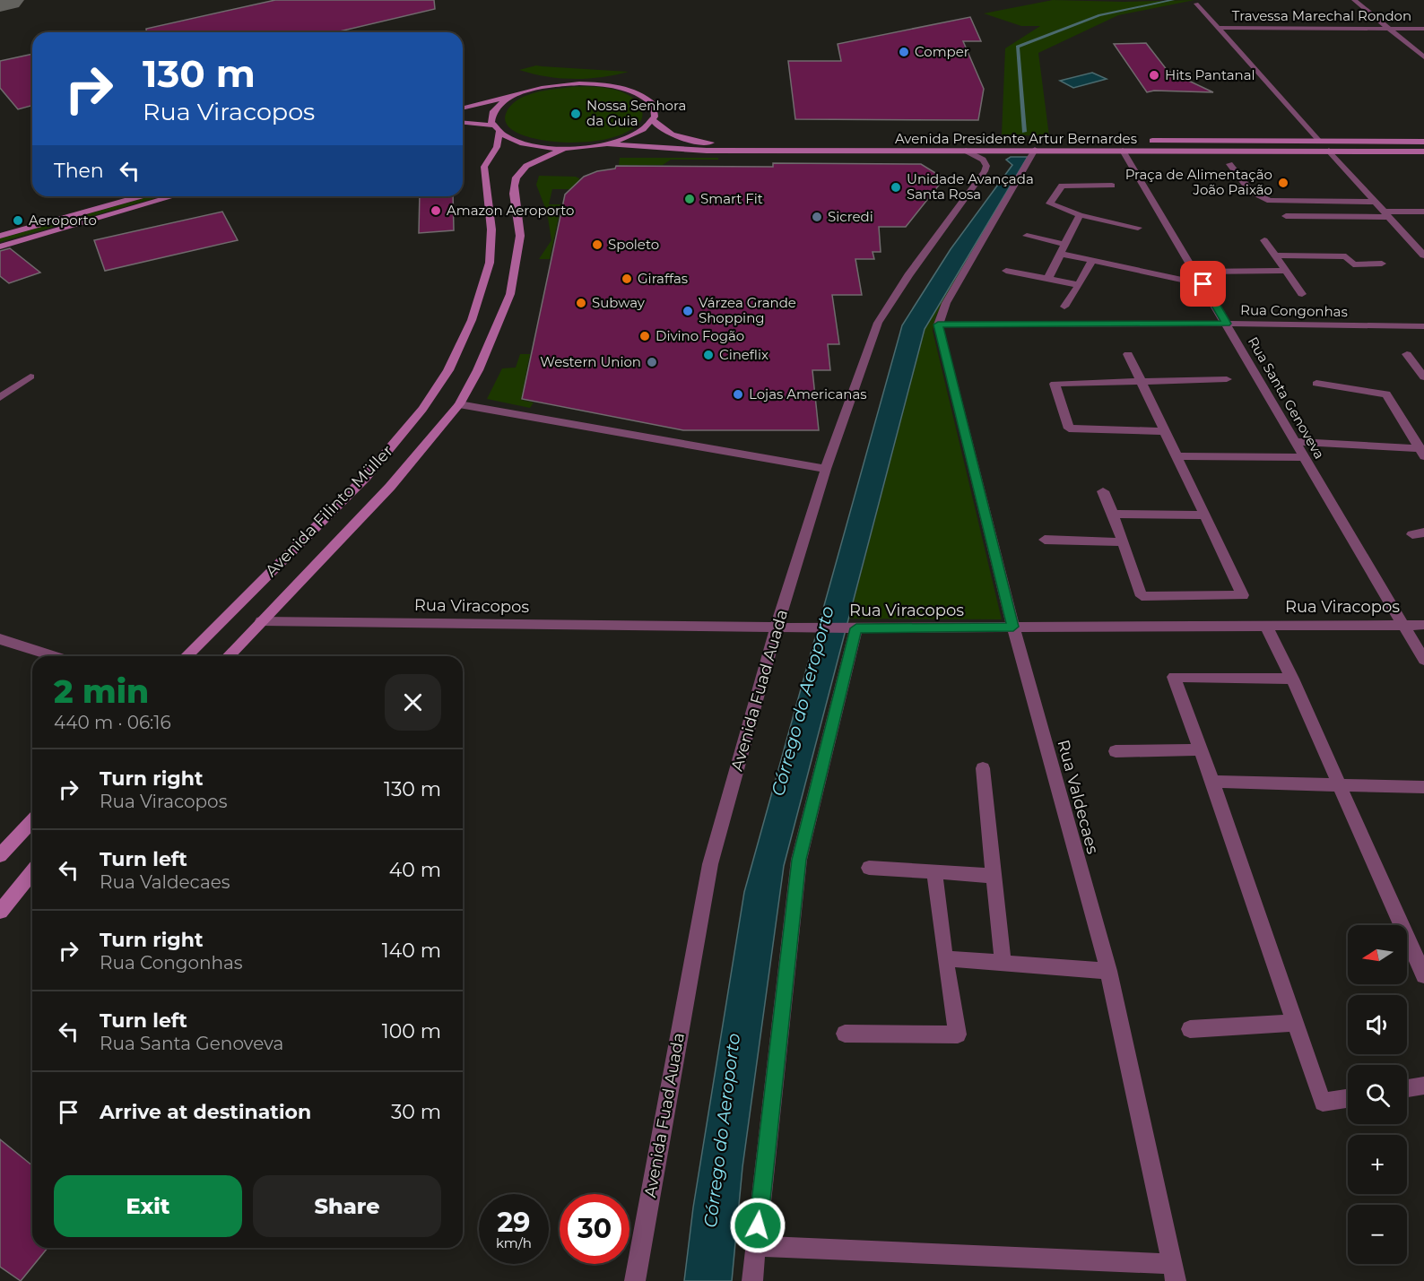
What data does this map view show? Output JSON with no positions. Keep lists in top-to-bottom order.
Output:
{
  "streets": {
    "main road": ["Avenida Presidente Artur Bernardes", "Avenida Filinto Müller"],
    "street": [
      "Travessa Marechal Rondon",
      "Rua Congonhas",
      "Rua Santa Genoveva",
      "Rua Viracopos",
      "Avenida Fuad Auada",
      "Rua Valdecaes"
    ]
  },
  "crossings": [
    ["Avenida Presidente Artur Bernardes", "Rua Santa Genoveva"],
    ["Avenida Presidente Artur Bernardes", "Avenida Fuad Auada"],
    ["Rua Congonhas", "Rua Santa Genoveva"],
    ["Rua Congonhas", "Rua Valdecaes"],
    ["Rua Santa Genoveva", "Rua Viracopos"],
    ["Avenida Filinto Müller", "Rua Viracopos"],
    ["Rua Viracopos", "Avenida Fuad Auada"],
    ["Rua Viracopos", "Rua Valdecaes"]
  ],
  "water": ["Córrego do Aeroporto"],
  "places": [
    "Comper",
    "Hits Pantanal",
    "Nossa Senhora da Guia",
    "Praça de Alimentação João Paixão",
    "Unidade Avançada Santa Rosa",
    "Smart Fit",
    "Amazon Aeroporto",
    "Sicredi",
    "Aeroporto",
    "Spoleto",
    "Giraffas",
    "Subway",
    "Várzea Grande Shopping",
    "Divino Fogão",
    "Cineflix",
    "Western Union",
    "Lojas Americanas"
  ],
  "north": "left",
  "page": {
    "turn": ["130 m", "Rua Viracopos"],
    "then": "Then",
    "heading": ["2 min", "440 m · 06:16"],
    "list": [
      {
        "name": "Turn right",
        "note": "Rua Viracopos",
        "value": "130 m"
      },
      {
        "name": "Turn left",
        "note": "Rua Valdecaes",
        "value": "40 m"
      },
      {
        "name": "Turn right",
        "note": "Rua Congonhas",
        "value": "140 m"
      },
      {
        "name": "Turn left",
        "note": "Rua Santa Genoveva",
        "value": "100 m"
      },
      {
        "name": "Arrive at destination",
        "value": "30 m"
      }
    ],
    "map_buttons": ["+", "−"],
    "buttons": ["Exit", "Share"],
    "speed": "29 km/h",
    "limit": "30"
  }
}
